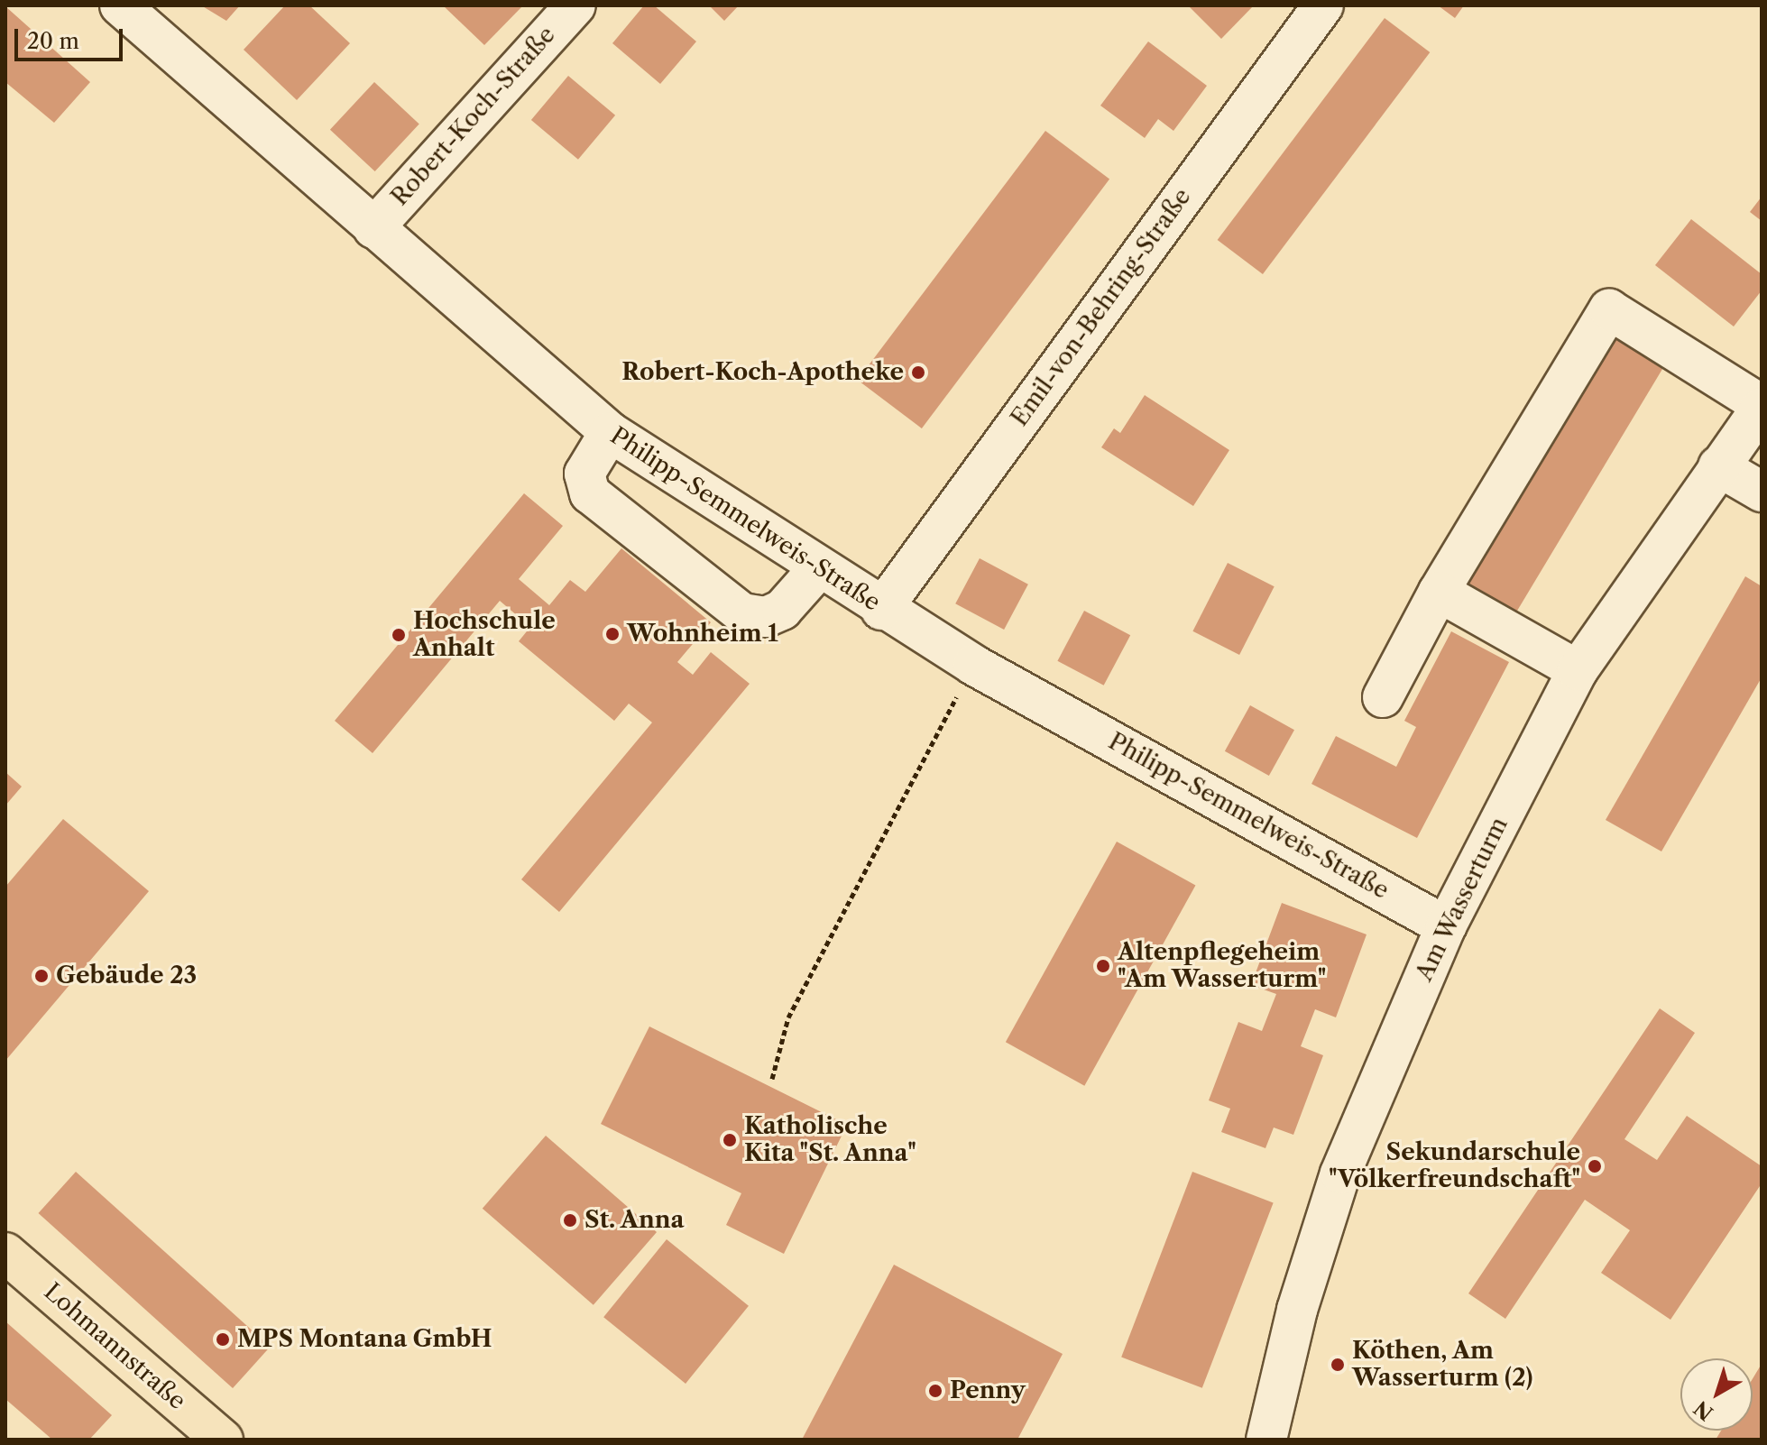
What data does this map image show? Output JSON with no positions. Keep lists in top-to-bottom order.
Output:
{
  "streets": {
    "main road": ["Lohmannstraße"],
    "street": [
      "Robert-Koch-Straße",
      "Emil-von-Behring-Straße",
      "Philipp-Semmelweis-Straße",
      "Am Wasserturm"
    ]
  },
  "crossings": [
    ["Robert-Koch-Straße", "Philipp-Semmelweis-Straße"],
    ["Emil-von-Behring-Straße", "Philipp-Semmelweis-Straße"],
    ["Philipp-Semmelweis-Straße", "Am Wasserturm"]
  ],
  "places": [
    "Robert-Koch-Apotheke",
    "Wohnheim 1",
    "Hochschule Anhalt",
    "Altenpflegeheim \"Am Wasserturm\"",
    "Gebäude 23",
    "Katholische Kita \"St. Anna\"",
    "Sekundarschule \"Völkerfreundschaft\"",
    "St. Anna",
    "MPS Montana GmbH",
    "Köthen, Am Wasserturm (2)",
    "Penny"
  ],
  "scale_bar": "20 m",
  "north": "bottom left"
}
